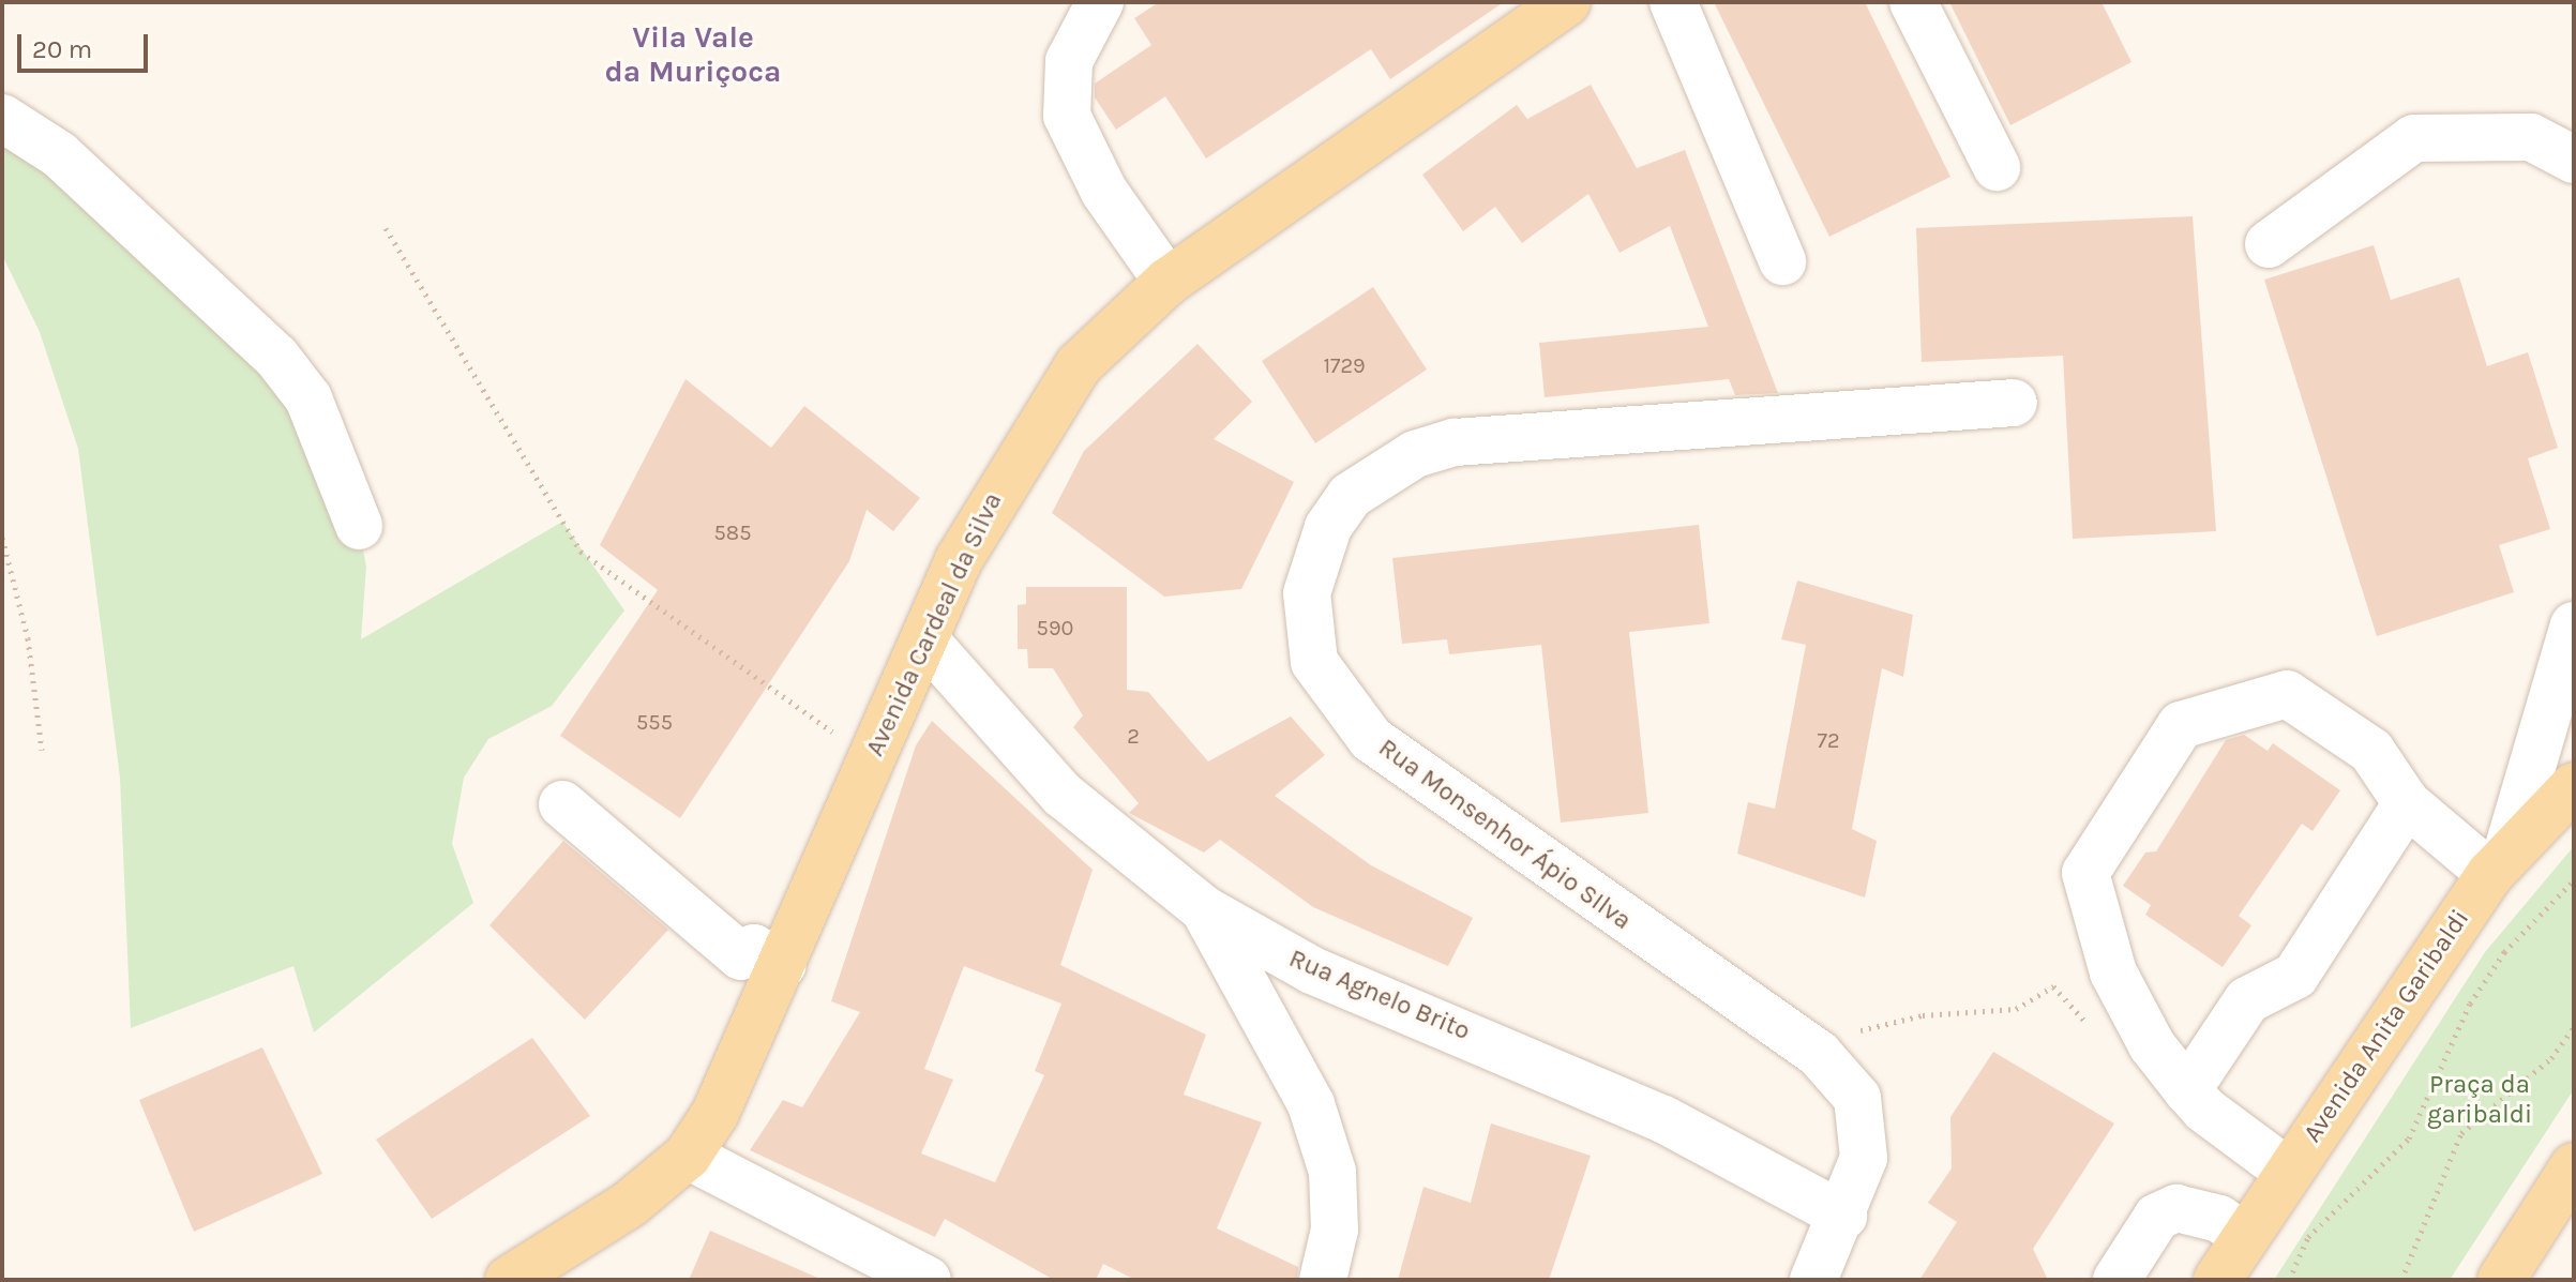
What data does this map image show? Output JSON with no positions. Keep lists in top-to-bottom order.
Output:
{
  "streets": {
    "main road": ["Avenida Cardeal da Silva", "Avenida Anita Garibaldi"],
    "street": ["Rua Monsenhor Ápio SIlva", "Rua Agnelo Brito"]
  },
  "crossings": [
    ["Avenida Cardeal da Silva", "Rua Agnelo Brito"],
    ["Rua Monsenhor Ápio SIlva", "Rua Agnelo Brito"]
  ],
  "districts": ["Vila Vale da Muriçoca"],
  "parks": ["Praça da garibaldi"],
  "house_numbers": [
    "1729",
    "585",
    "590",
    "555",
    "2",
    "72"
  ],
  "scale_bar": "20 m"
}
